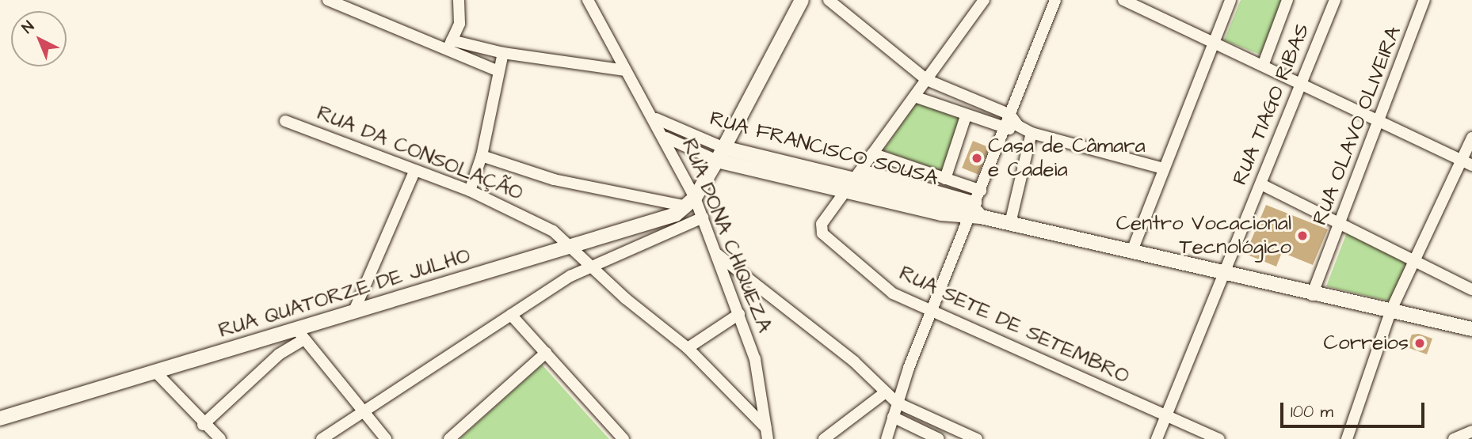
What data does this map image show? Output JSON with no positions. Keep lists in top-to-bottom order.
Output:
{
  "streets": {
    "street": [
      "RUA TIAGO RIBAS",
      "RUA OLAVO OLIVEIRA",
      "RUA FRANCISCO SOUSA",
      "RUA DA CONSOLAÇÃO",
      "RUA DONA CHIQUEZA",
      "RUA QUATORZE DE JULHO",
      "RUA SETE DE SETEMBRO"
    ]
  },
  "crossings": [
    ["RUA TIAGO RIBAS", "RUA FRANCISCO SOUSA"],
    ["RUA TIAGO RIBAS", "RUA SETE DE SETEMBRO"],
    ["RUA OLAVO OLIVEIRA", "RUA FRANCISCO SOUSA"],
    ["RUA FRANCISCO SOUSA", "RUA DONA CHIQUEZA"],
    ["RUA FRANCISCO SOUSA", "RUA SETE DE SETEMBRO"],
    ["RUA DA CONSOLAÇÃO", "RUA DONA CHIQUEZA"],
    ["RUA DA CONSOLAÇÃO", "RUA QUATORZE DE JULHO"],
    ["RUA DONA CHIQUEZA", "RUA QUATORZE DE JULHO"]
  ],
  "places": ["Casa de Câmara e Cadeia", "Centro Vocacional Tecnológico", "Correios"],
  "scale_bar": "100 m",
  "north": "top left"
}
